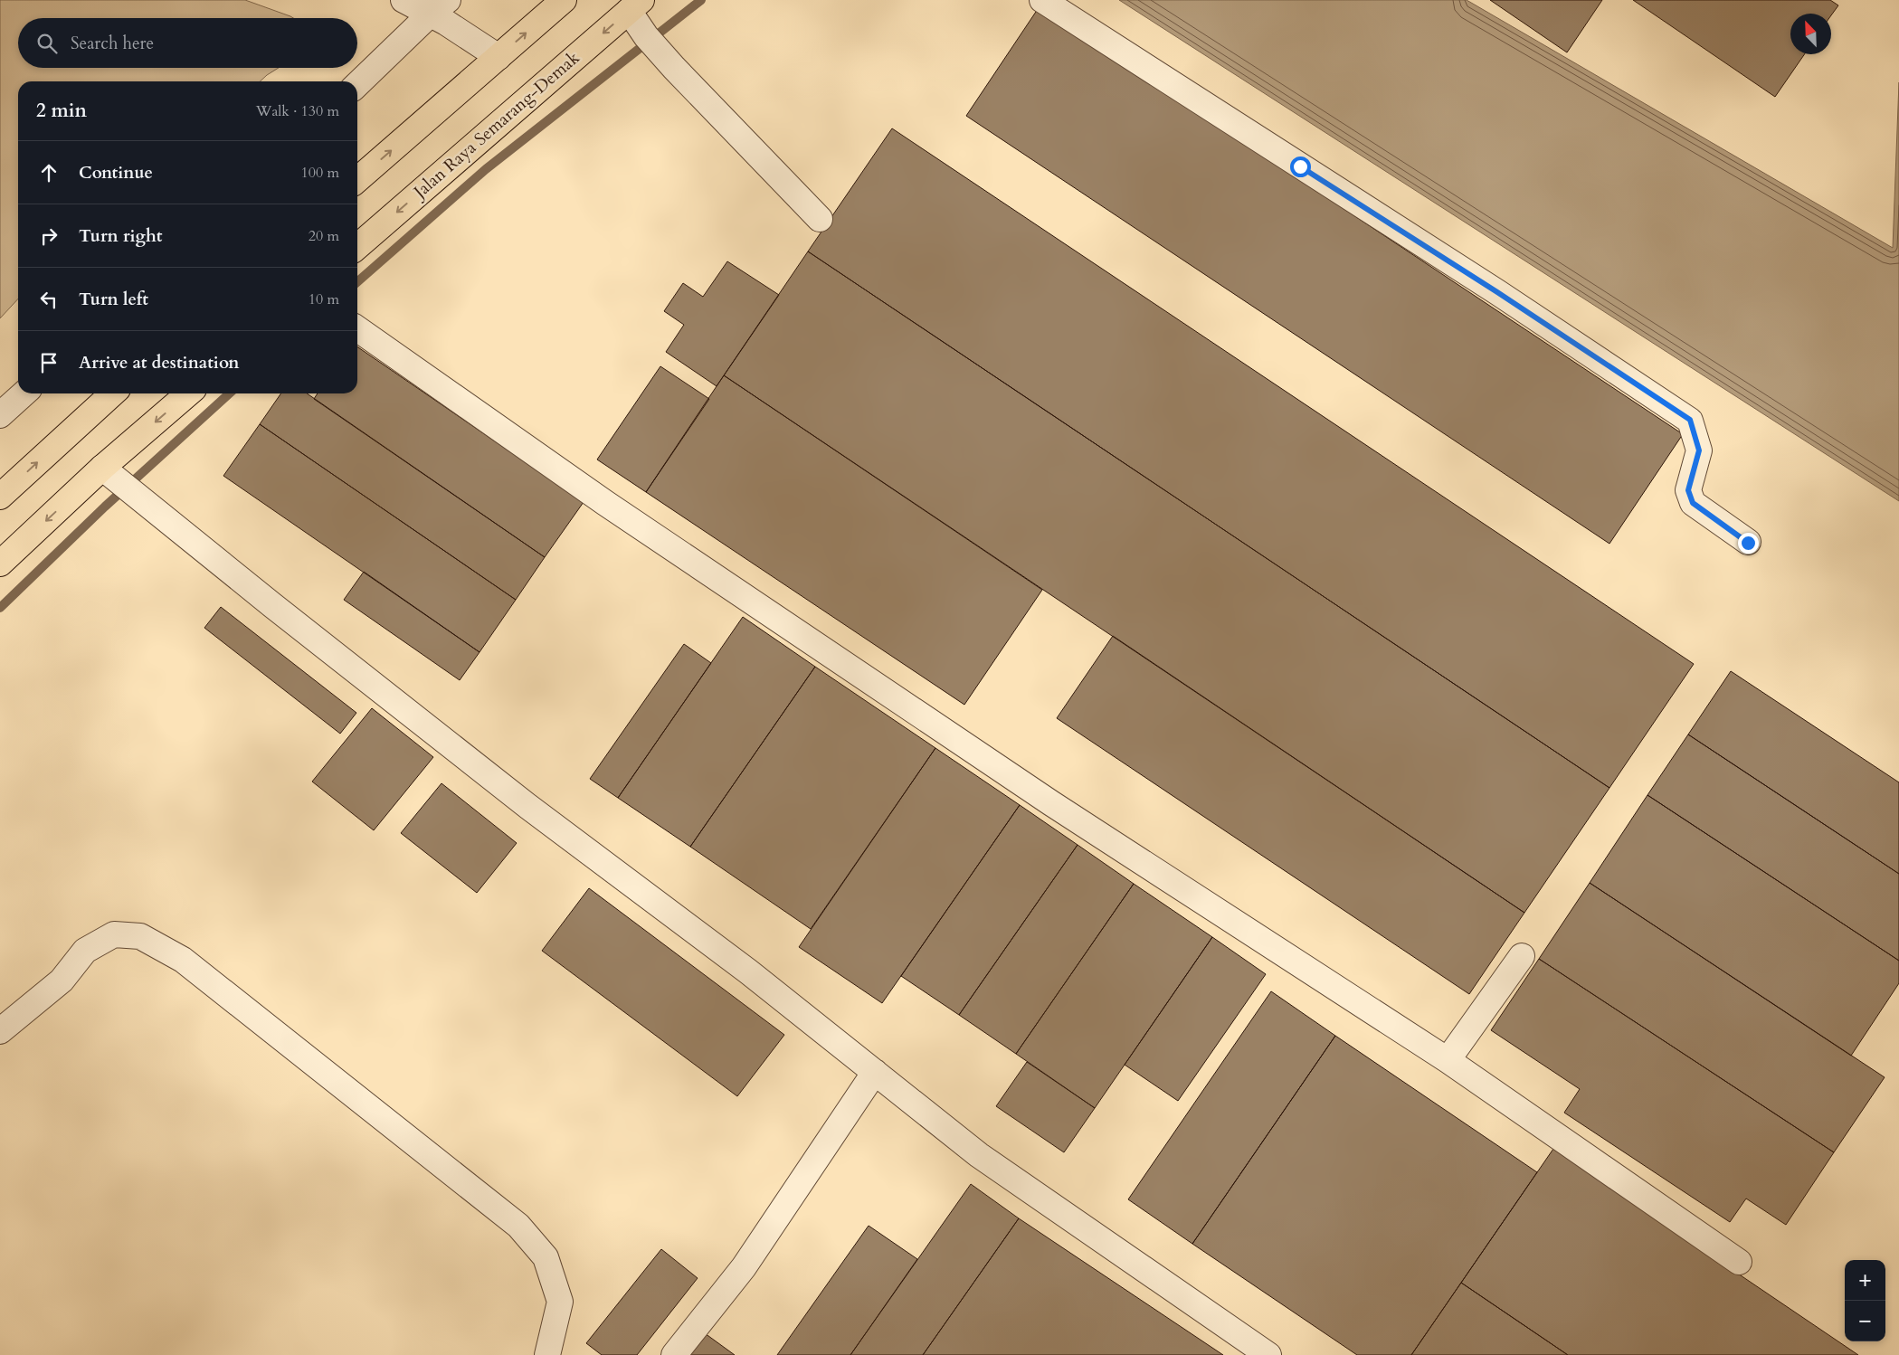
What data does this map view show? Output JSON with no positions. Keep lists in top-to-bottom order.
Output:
{
  "streets": {
    "highway": ["Jalan Raya Semarang-Demak"]
  },
  "north": "top left",
  "page": {
    "search": "Search here",
    "heading": ["2 min", "Walk · 130 m"],
    "list": [
      ["Continue", "100 m"],
      ["Turn right", "20 m"],
      ["Turn left", "10 m"],
      "Arrive at destination"
    ],
    "map_buttons": ["+", "−"]
  }
}
